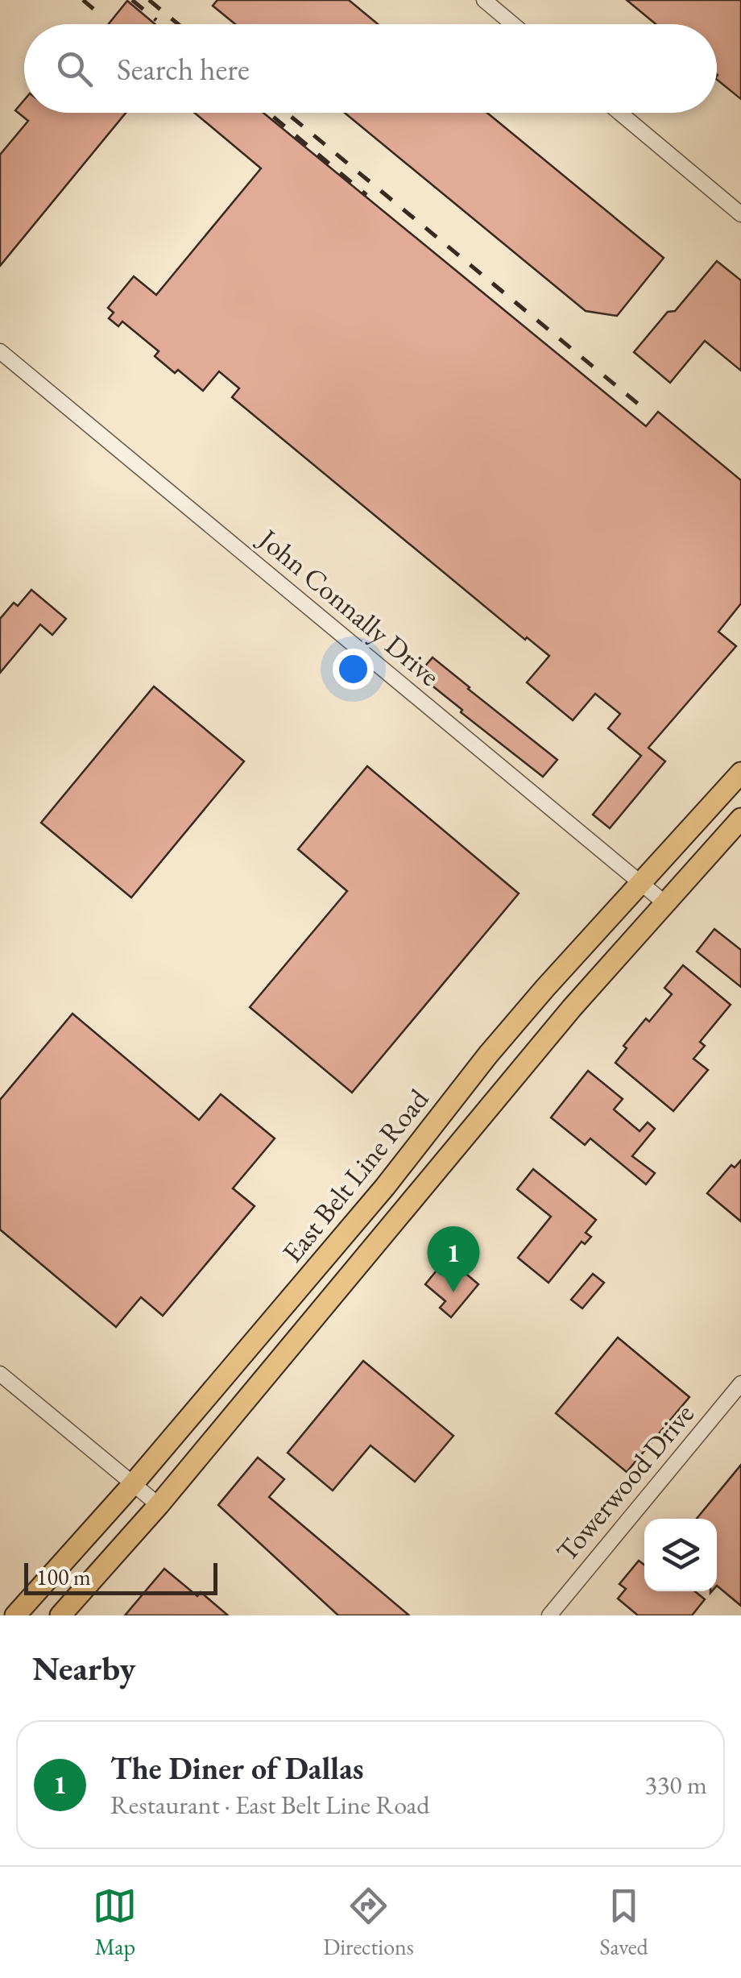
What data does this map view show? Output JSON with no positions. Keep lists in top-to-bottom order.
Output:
{
  "streets": {
    "main road": ["East Belt Line Road"],
    "street": ["John Connally Drive", "Towerwood Drive"]
  },
  "crossings": [
    ["John Connally Drive", "East Belt Line Road"]
  ],
  "scale_bar": "100 m",
  "page": {
    "search": "Search here",
    "pins": "1",
    "scale": "100 m",
    "heading": "Nearby",
    "list": [
      {
        "mark": "1",
        "name": "The Diner of Dallas",
        "note": "Restaurant · East Belt Line Road",
        "value": "330 m"
      }
    ],
    "nav": ["Map", "Directions", "Saved"]
  }
}
